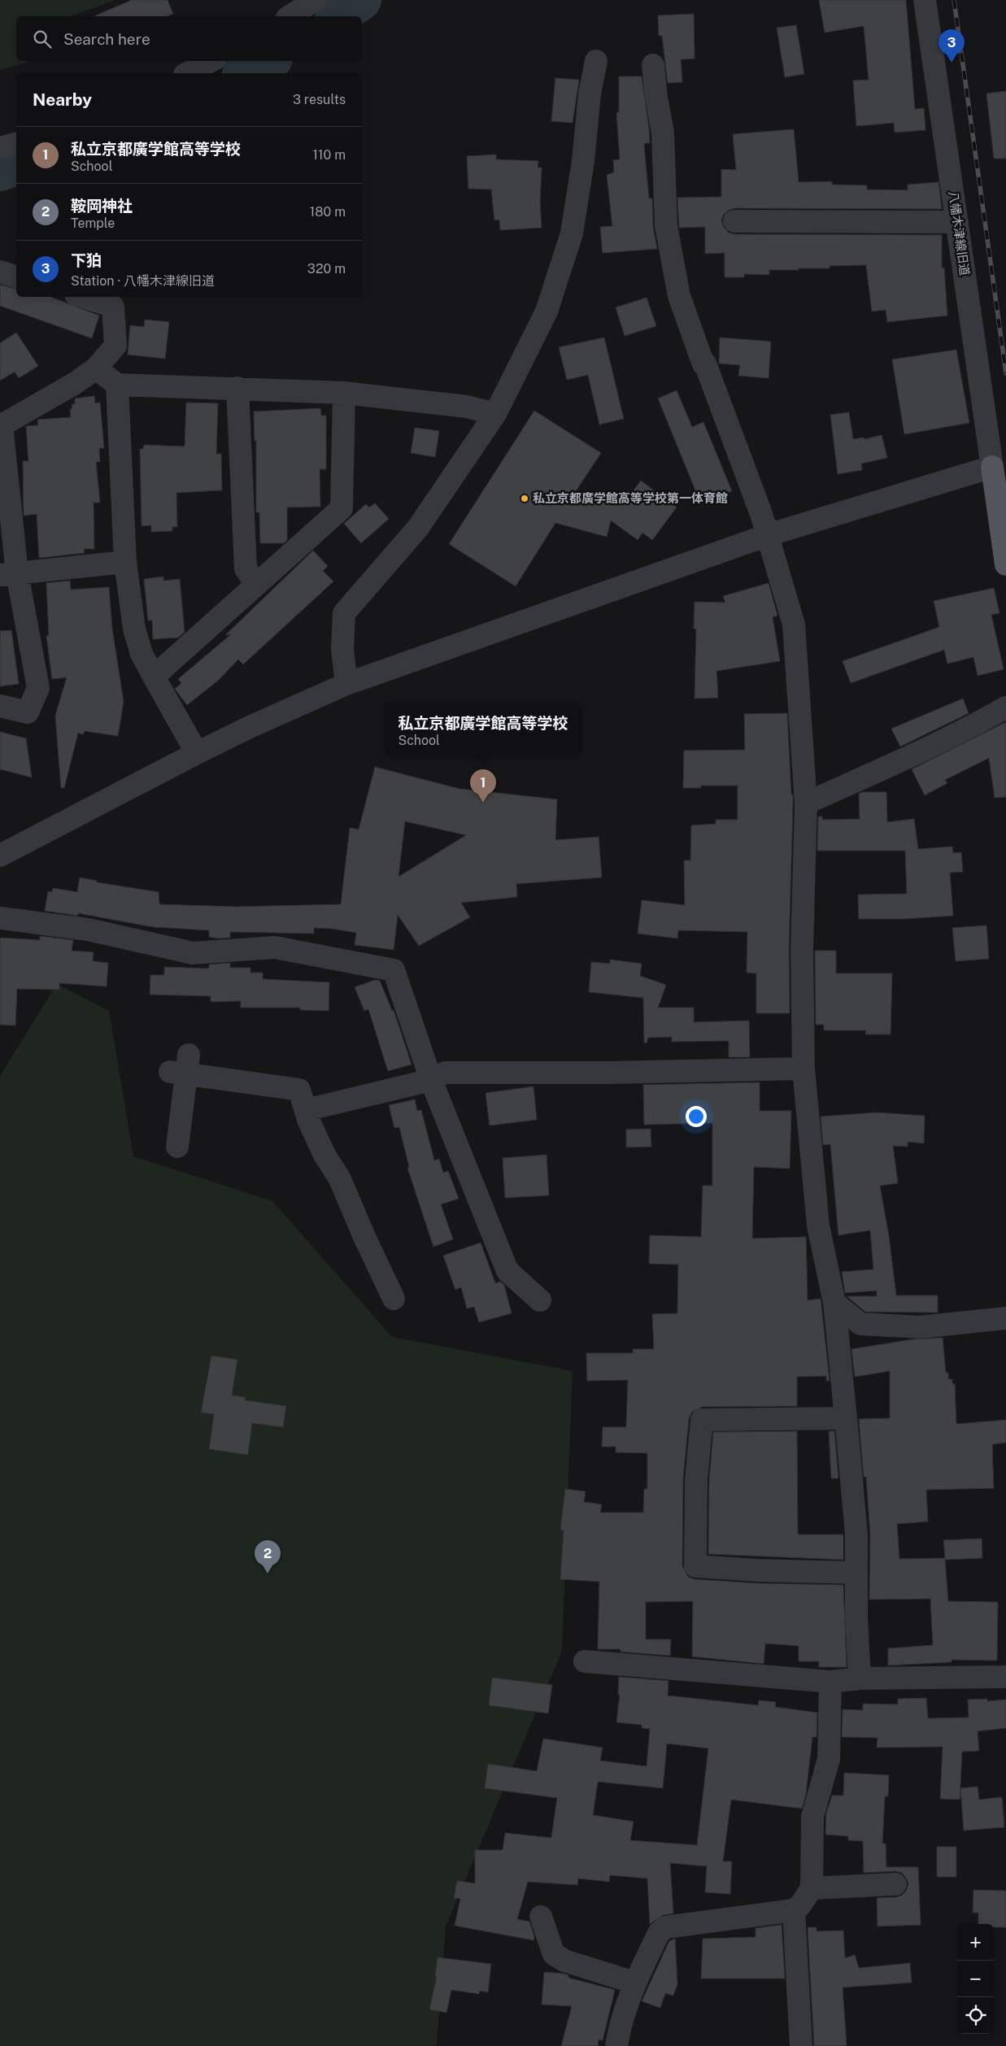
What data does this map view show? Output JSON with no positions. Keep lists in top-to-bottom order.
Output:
{
  "streets": {
    "street": ["八幡木津線旧道"]
  },
  "places": ["私立京都廣学館高等学校第一体育館"],
  "page": {
    "search": "Search here",
    "pins": ["3", "1", "2"],
    "heading": ["Nearby", "3 results"],
    "list": [
      {
        "mark": "1",
        "name": "私立京都廣学館高等学校",
        "note": "School",
        "value": "110 m"
      },
      {
        "mark": "2",
        "name": "鞍岡神社",
        "note": "Temple",
        "value": "180 m"
      },
      {
        "mark": "3",
        "name": "下狛",
        "note": "Station · 八幡木津線旧道",
        "value": "320 m"
      }
    ],
    "popup": ["私立京都廣学館高等学校", "School"],
    "map_buttons": ["+", "−"]
  }
}
